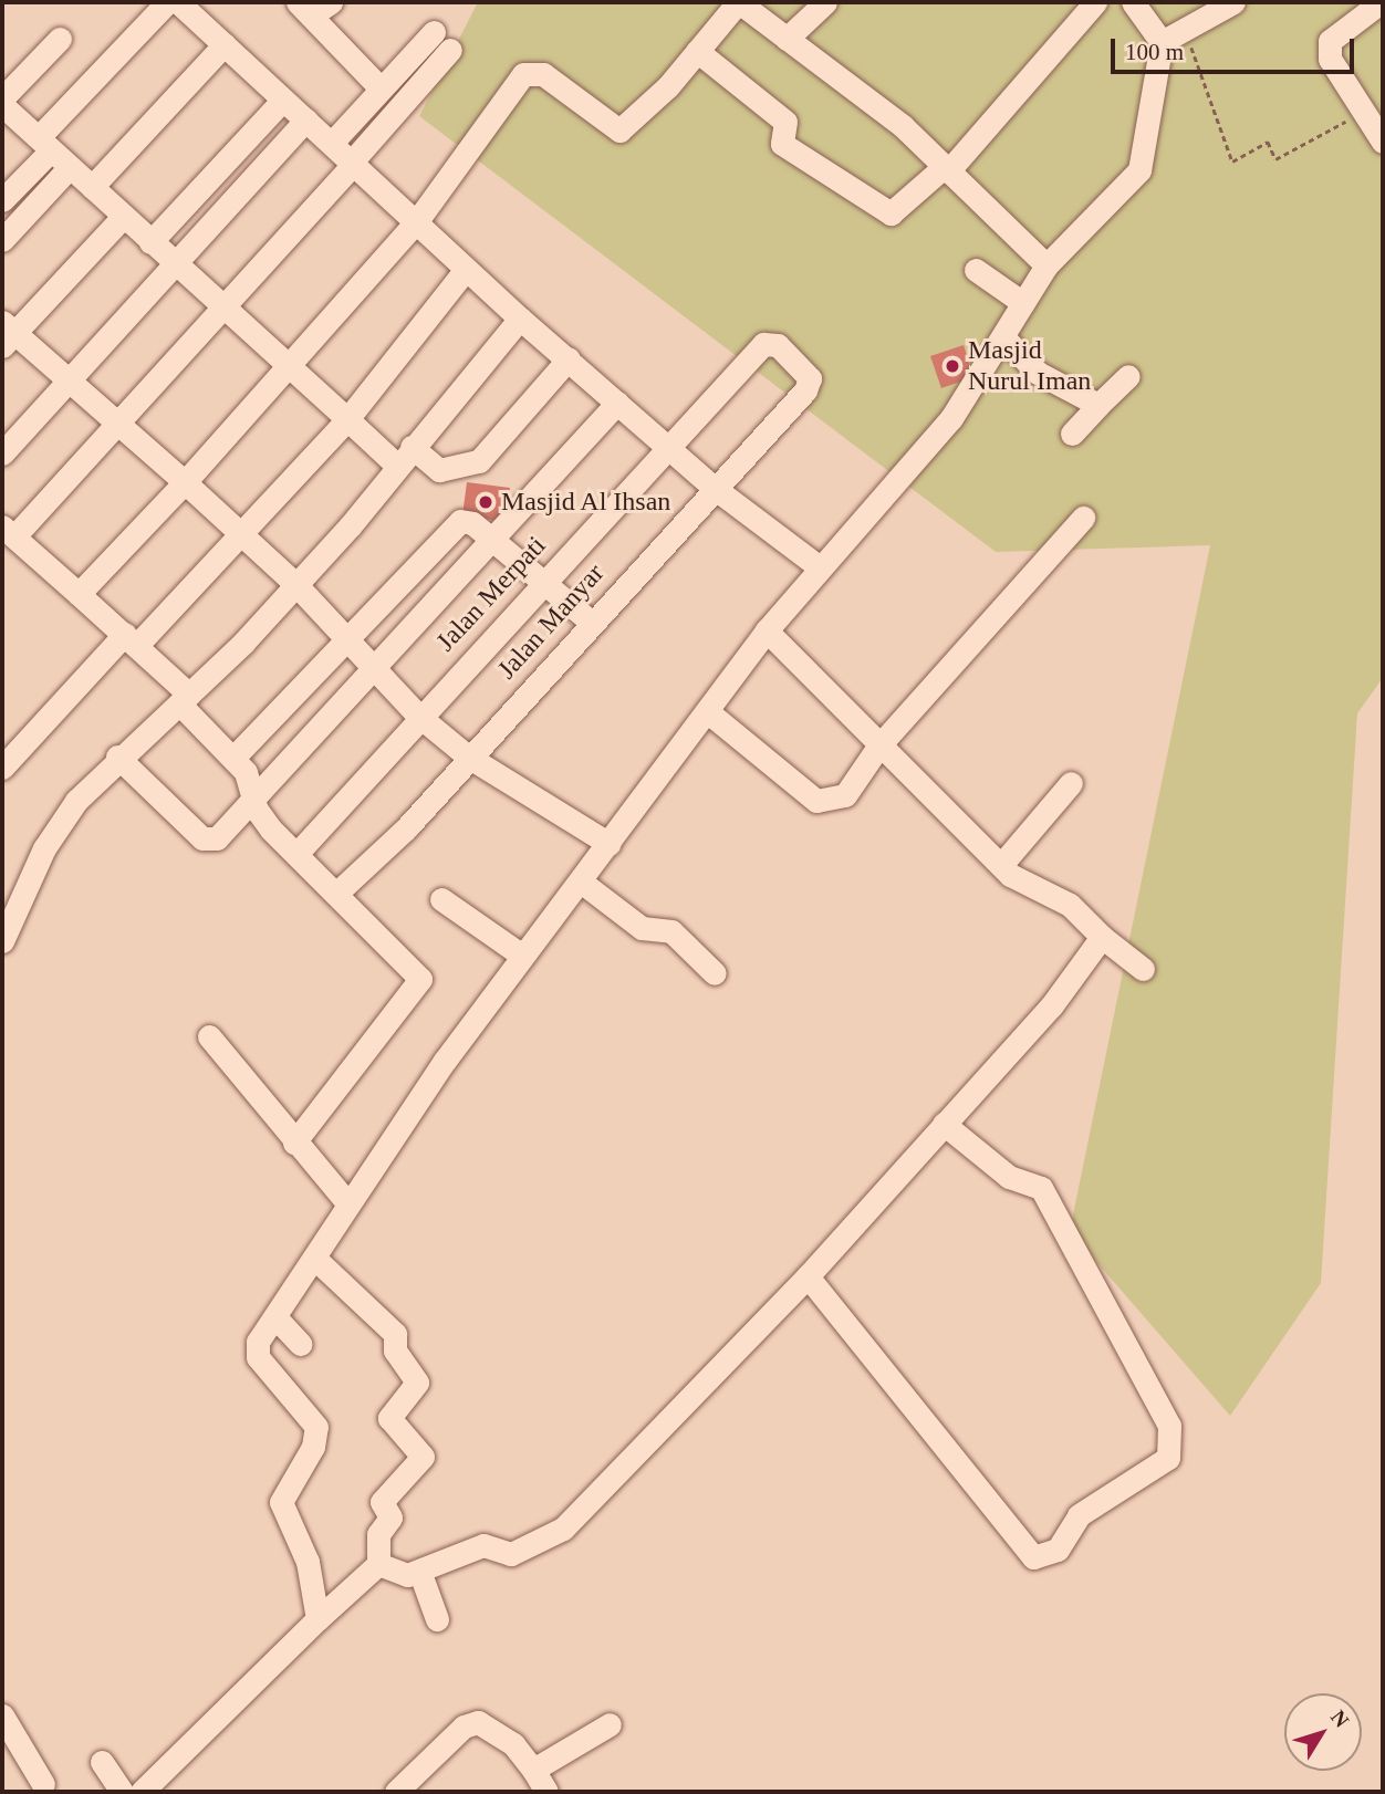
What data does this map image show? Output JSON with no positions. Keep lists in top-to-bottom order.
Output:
{
  "streets": {
    "street": ["Jalan Merpati", "Jalan Manyar"]
  },
  "crossings": [
    ["Jalan Merpati", "Jalan Manyar"]
  ],
  "places": ["Masjid Nurul Iman", "Masjid Al Ihsan"],
  "scale_bar": "100 m",
  "north": "top right"
}
